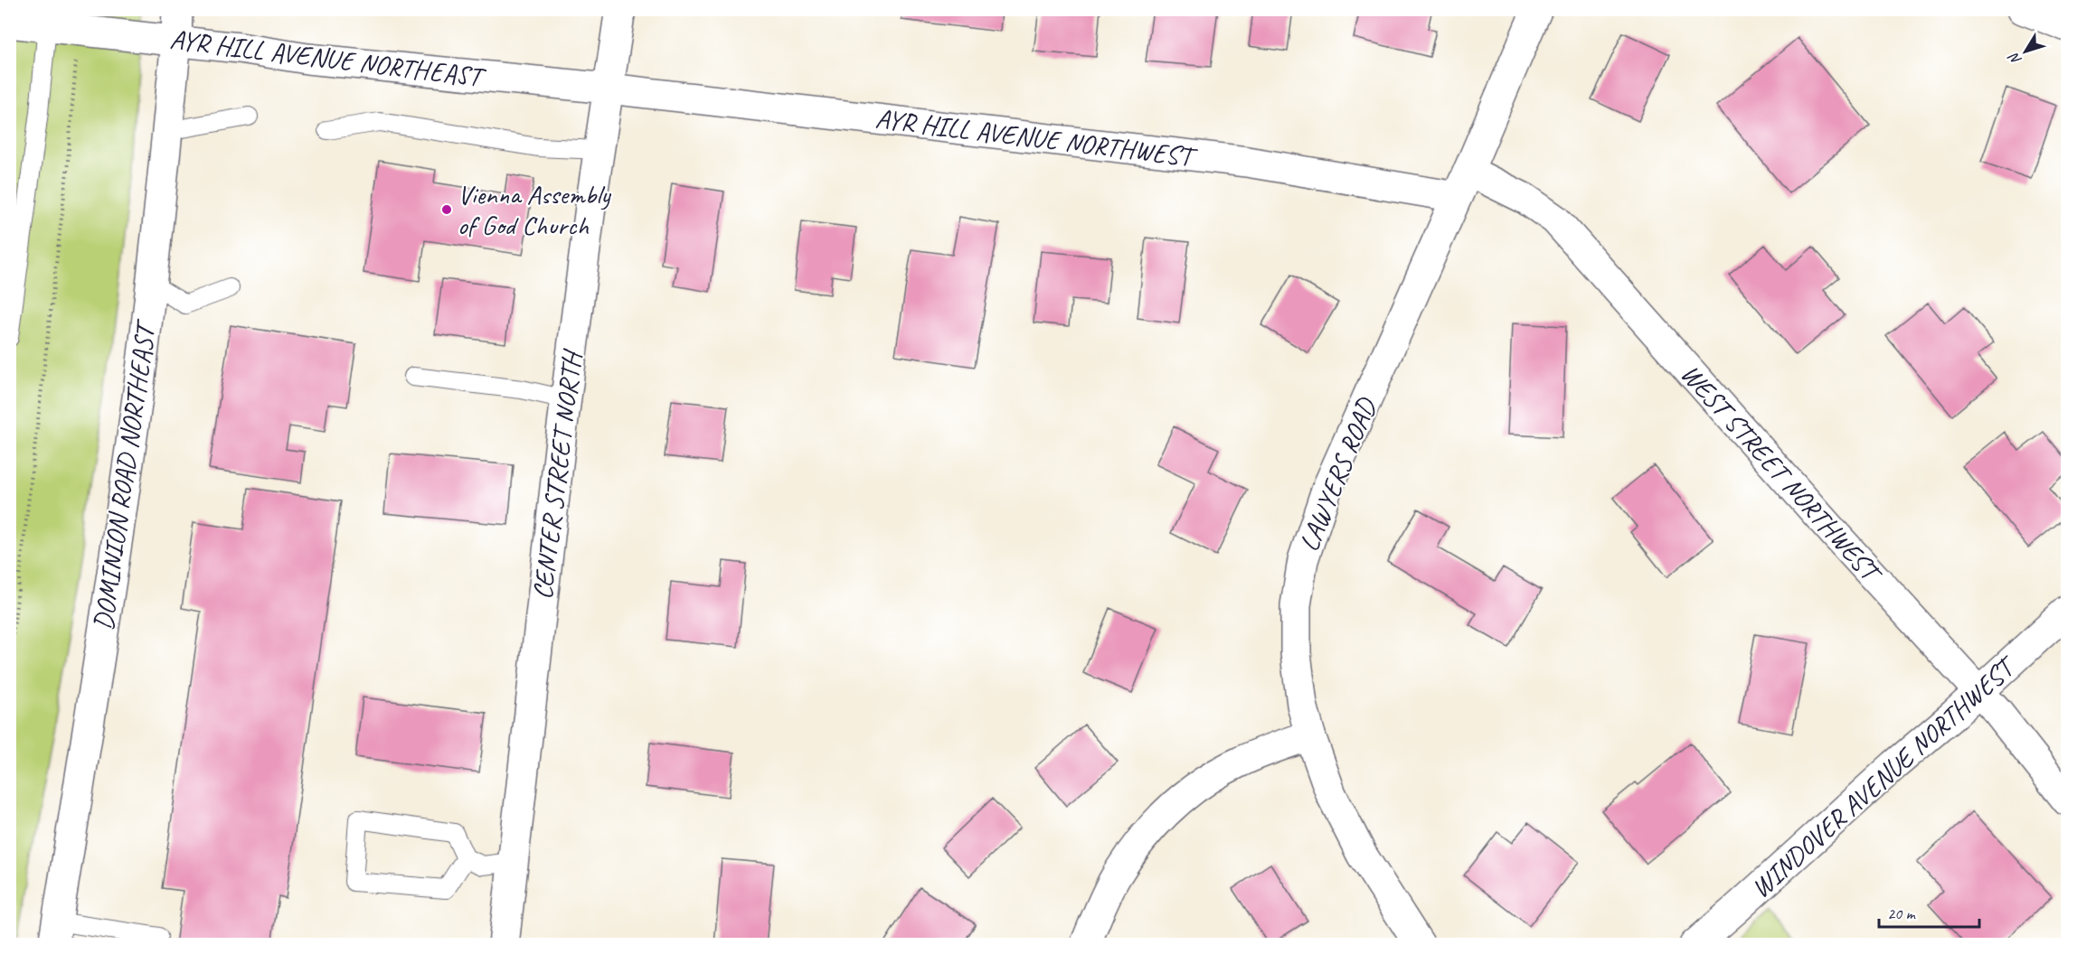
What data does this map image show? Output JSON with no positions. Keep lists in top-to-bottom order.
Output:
{
  "streets": {
    "street": [
      "AYR HILL AVENUE NORTHEAST",
      "AYR HILL AVENUE NORTHWEST",
      "WEST STREET NORTHWEST",
      "LAWYERS ROAD",
      "CENTER STREET NORTH",
      "DOMINION ROAD NORTHEAST",
      "WINDOVER AVENUE NORTHWEST"
    ]
  },
  "crossings": [
    ["AYR HILL AVENUE NORTHEAST", "AYR HILL AVENUE NORTHWEST"],
    ["AYR HILL AVENUE NORTHEAST", "CENTER STREET NORTH"],
    ["AYR HILL AVENUE NORTHEAST", "DOMINION ROAD NORTHEAST"],
    ["AYR HILL AVENUE NORTHWEST", "WEST STREET NORTHWEST"],
    ["AYR HILL AVENUE NORTHWEST", "LAWYERS ROAD"],
    ["AYR HILL AVENUE NORTHWEST", "CENTER STREET NORTH"],
    ["WEST STREET NORTHWEST", "LAWYERS ROAD"],
    ["WEST STREET NORTHWEST", "WINDOVER AVENUE NORTHWEST"]
  ],
  "places": ["Vienna Assembly of God Church"],
  "scale_bar": "20 m",
  "north": "bottom left"
}
